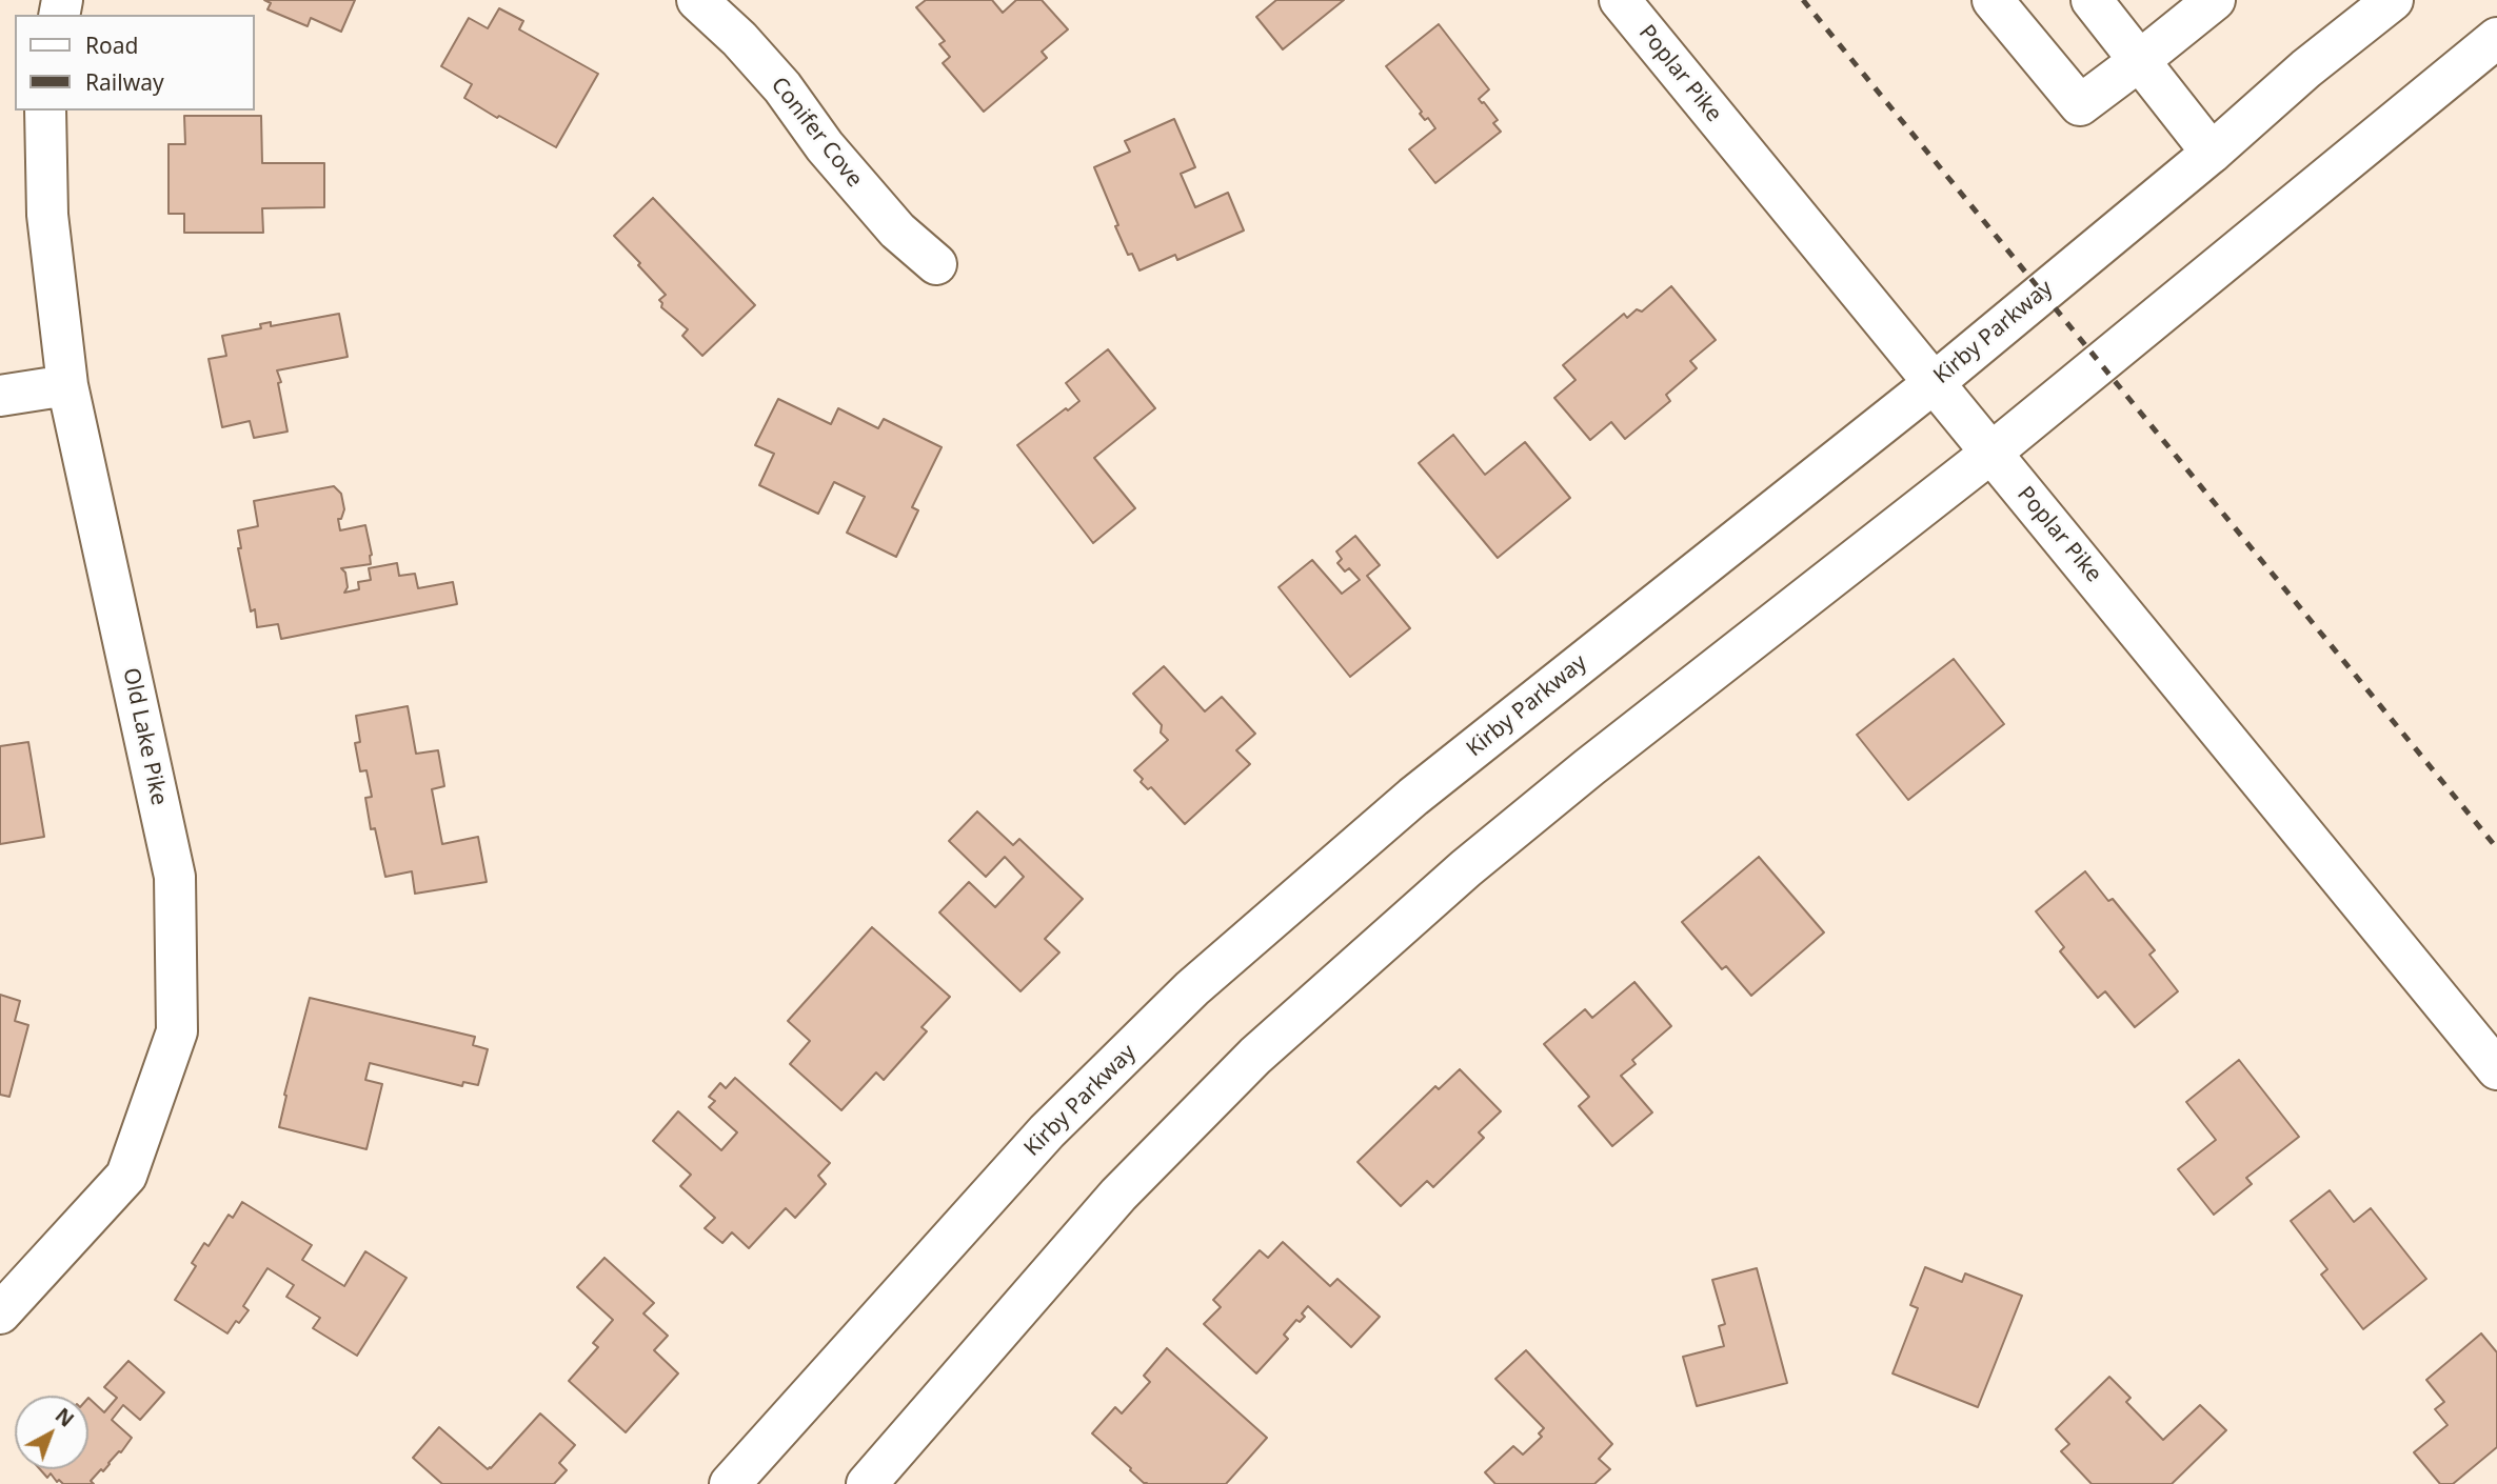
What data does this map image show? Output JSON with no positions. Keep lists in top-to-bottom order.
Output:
{
  "streets": {
    "main road": [
      "Poplar Pike",
      "Conifer Cove",
      "Kirby Parkway",
      "Old Lake Pike"
    ]
  },
  "crossings": [
    ["Poplar Pike", "Kirby Parkway"]
  ],
  "legend": ["Road", "Railway"],
  "north": "top right"
}
